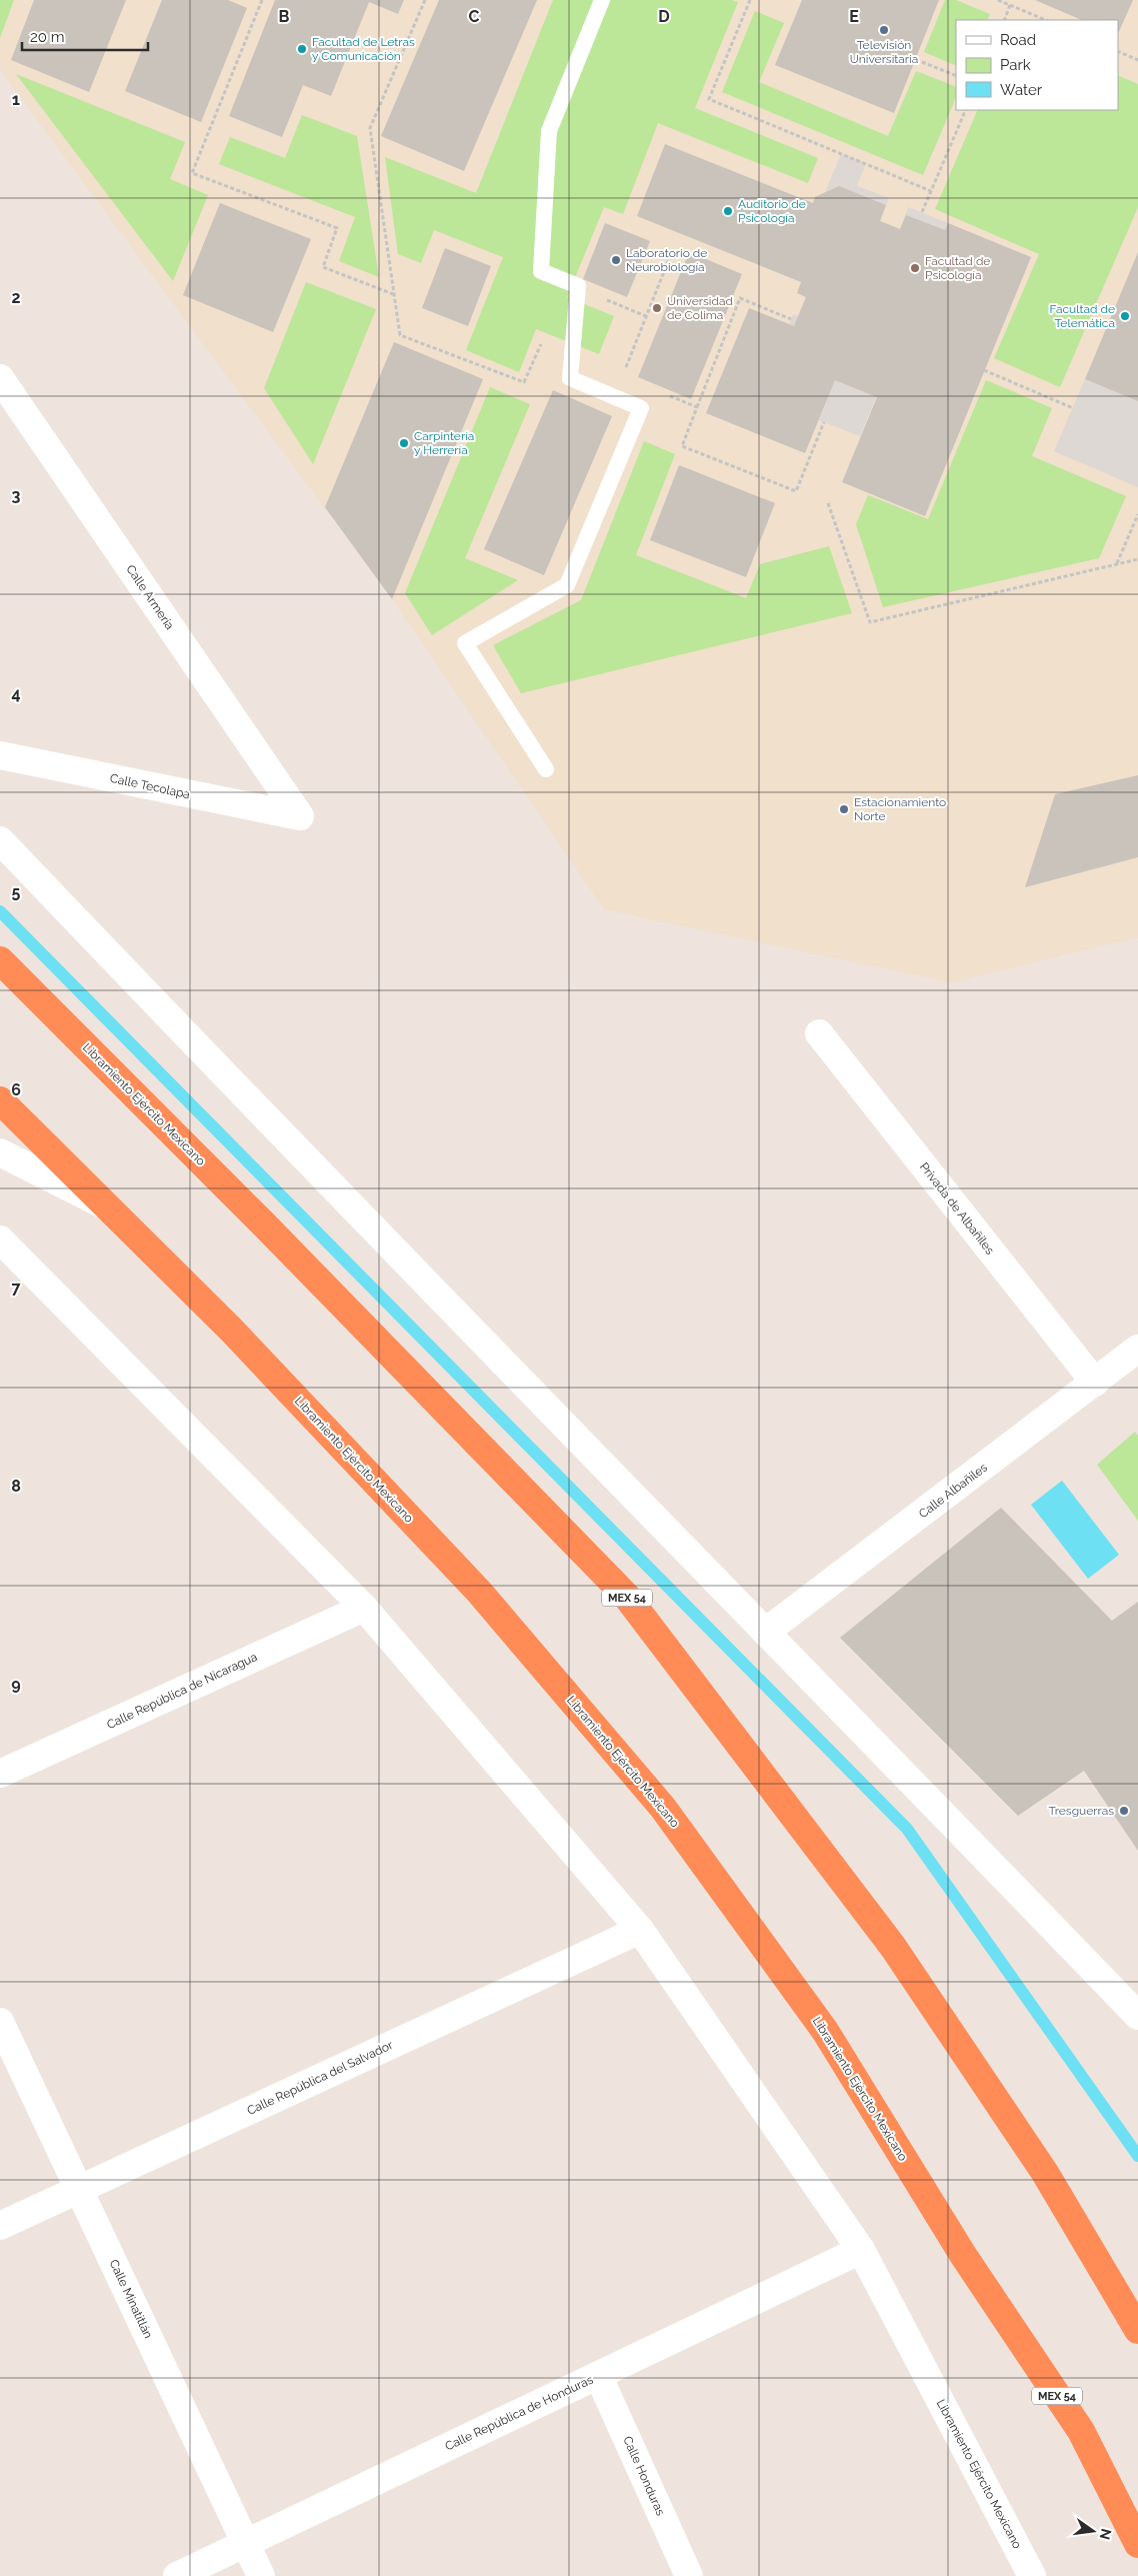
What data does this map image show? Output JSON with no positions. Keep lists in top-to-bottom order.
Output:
{
  "streets": {
    "highway": ["Libramiento Ejército Mexicano", "MEX 54"],
    "street": [
      "Calle Armería",
      "Calle Tecolapa",
      "Privada de Albañiles",
      "Calle Albañiles",
      "Calle República de Nicaragua",
      "Calle República del Salvador",
      "Calle Minatitlán",
      "Calle República de Honduras",
      "Calle Honduras"
    ]
  },
  "crossings": [
    ["Calle Armería", "Calle Tecolapa"],
    ["Libramiento Ejército Mexicano", "Calle República de Nicaragua"],
    ["Libramiento Ejército Mexicano", "Calle República del Salvador"],
    ["Libramiento Ejército Mexicano", "Calle República de Honduras"],
    ["Privada de Albañiles", "Calle Albañiles"],
    ["Calle República del Salvador", "Calle Minatitlán"],
    ["Calle Minatitlán", "Calle República de Honduras"],
    ["Calle República de Honduras", "Calle Honduras"]
  ],
  "places": [
    "Televisión Universitaria",
    "Facultad de Letras y Comunicación",
    "Auditorio de Psicología",
    "Laboratorio de Neurobiología",
    "Facultad de Psicología",
    "Universidad de Colima",
    "Facultad de Telemática",
    "Carpintería y Herrería",
    "Estacionamiento Norte",
    "Tresguerras"
  ],
  "legend": ["Road", "Park", "Water"],
  "scale_bar": "20 m",
  "north": "right",
  "grid": {
    "columns": [
      "B",
      "C",
      "D",
      "E"
    ],
    "rows": [
      "1",
      "2",
      "3",
      "4",
      "5",
      "6",
      "7",
      "8",
      "9"
    ]
  }
}
